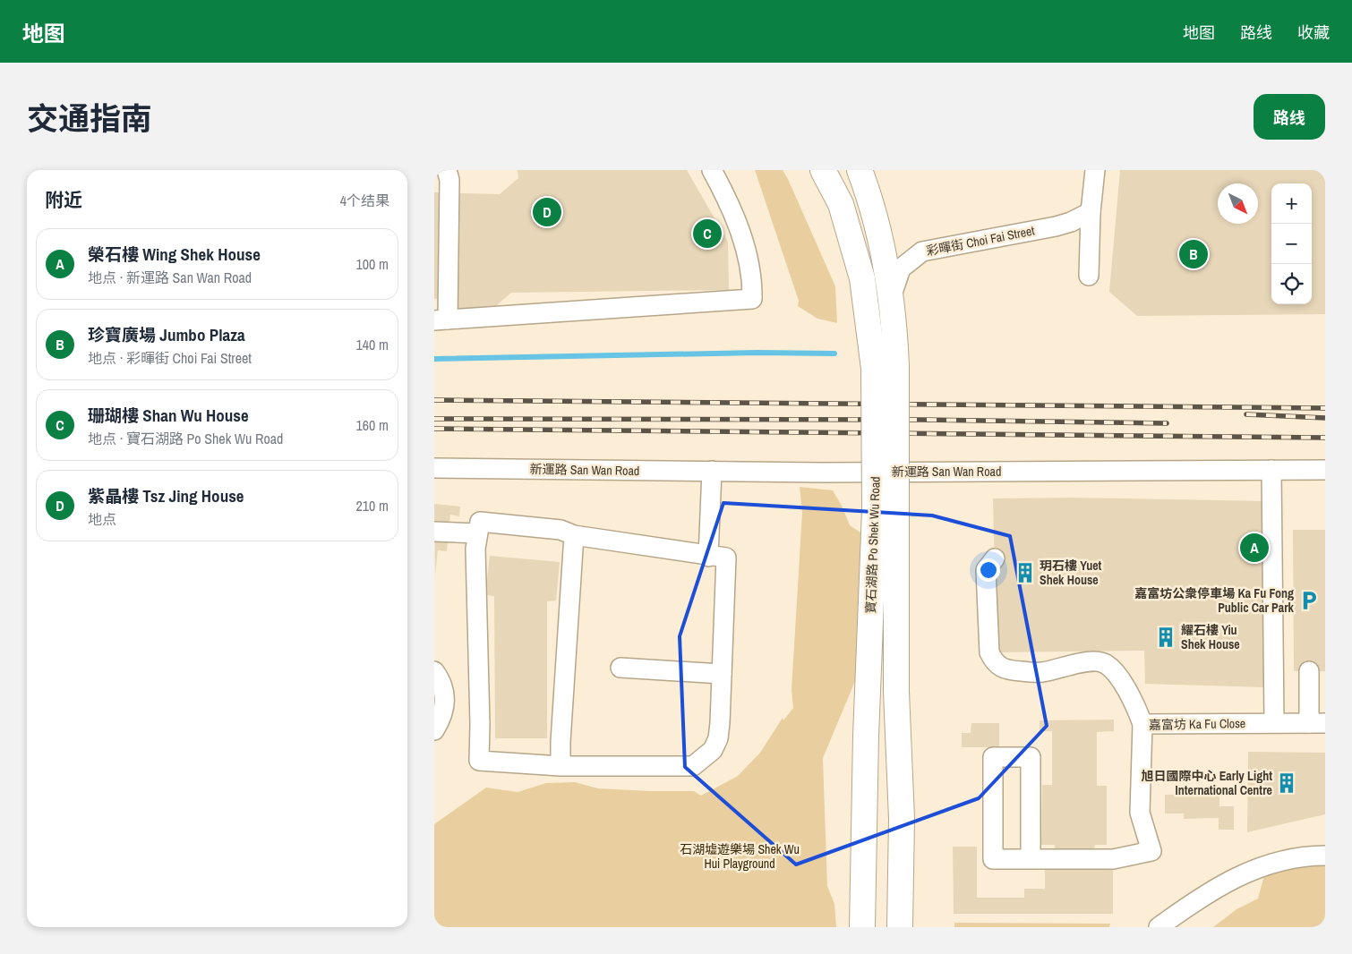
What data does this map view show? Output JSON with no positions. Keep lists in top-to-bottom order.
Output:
{
  "streets": {
    "main road": ["寶石湖路 Po Shek Wu Road"],
    "street": ["彩暉街 Choi Fai Street", "新運路 San Wan Road", "嘉富坊 Ka Fu Close"]
  },
  "crossings": [
    ["彩暉街 Choi Fai Street", "寶石湖路 Po Shek Wu Road"]
  ],
  "parks": ["石湖墟遊樂場 Shek Wu Hui Playground"],
  "places": {
    "building": ["玥石樓 Yuet Shek House", "耀石樓 Yiu Shek House", "旭日國際中心 Early Light International Centre"],
    "parking": ["嘉富坊公衆停車場 Ka Fu Fong Public Car Park"]
  },
  "north": "bottom right",
  "page": {
    "header": "地图",
    "nav": ["地图", "路线", "收藏"],
    "title": "交通指南",
    "buttons": "路线",
    "heading": ["附近", "4个结果"],
    "map_buttons": ["+", "−"],
    "pins": [
      "D",
      "C",
      "B",
      "A"
    ],
    "list": [
      {
        "mark": "A",
        "name": "榮石樓 Wing Shek House",
        "note": "地点 · 新運路 San Wan Road",
        "value": "100 m"
      },
      {
        "mark": "B",
        "name": "珍寶廣場 Jumbo Plaza",
        "note": "地点 · 彩暉街 Choi Fai Street",
        "value": "140 m"
      },
      {
        "mark": "C",
        "name": "珊瑚樓 Shan Wu House",
        "note": "地点 · 寶石湖路 Po Shek Wu Road",
        "value": "160 m"
      },
      {
        "mark": "D",
        "name": "紫晶樓 Tsz Jing House",
        "note": "地点",
        "value": "210 m"
      }
    ]
  }
}
